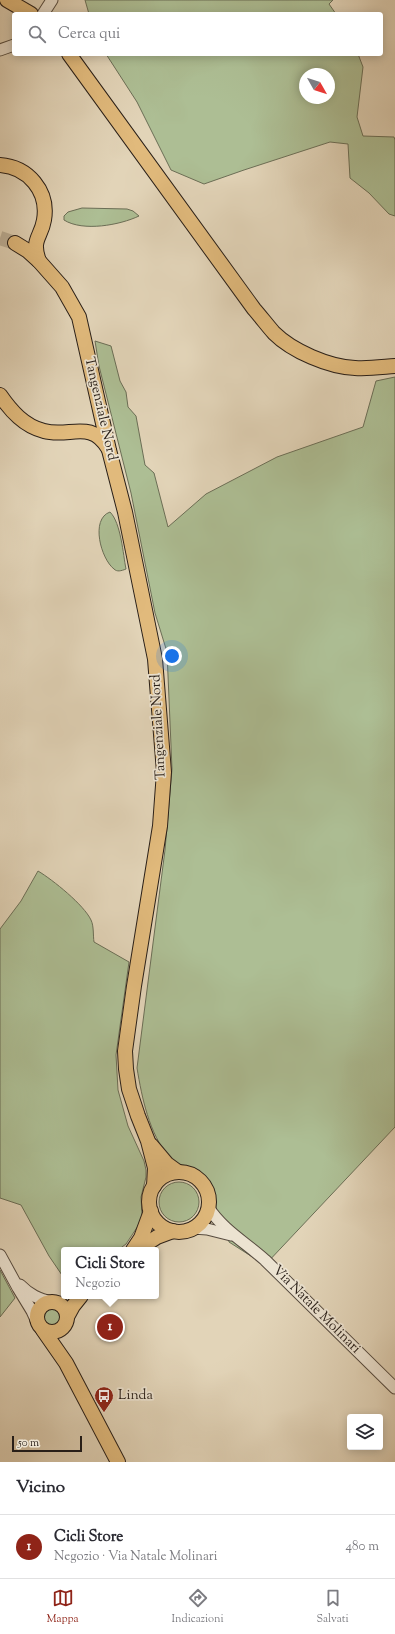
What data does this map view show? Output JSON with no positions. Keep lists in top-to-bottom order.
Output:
{
  "streets": {
    "main road": ["Tangenziale Nord"],
    "street": ["Via Natale Molinari"]
  },
  "crossings": [
    ["Tangenziale Nord", "Via Natale Molinari"]
  ],
  "places": {
    "bus stop": ["Linda"]
  },
  "scale_bar": "50 m",
  "north": "bottom right",
  "page": {
    "search": "Cerca qui",
    "popup": ["Cicli Store", "Negozio"],
    "pins": "1",
    "scale": "50 m",
    "heading": "Vicino",
    "list": [
      {
        "mark": "1",
        "name": "Cicli Store",
        "note": "Negozio · Via Natale Molinari",
        "value": "480 m"
      }
    ],
    "nav": ["Mappa", "Indicazioni", "Salvati"]
  }
}
